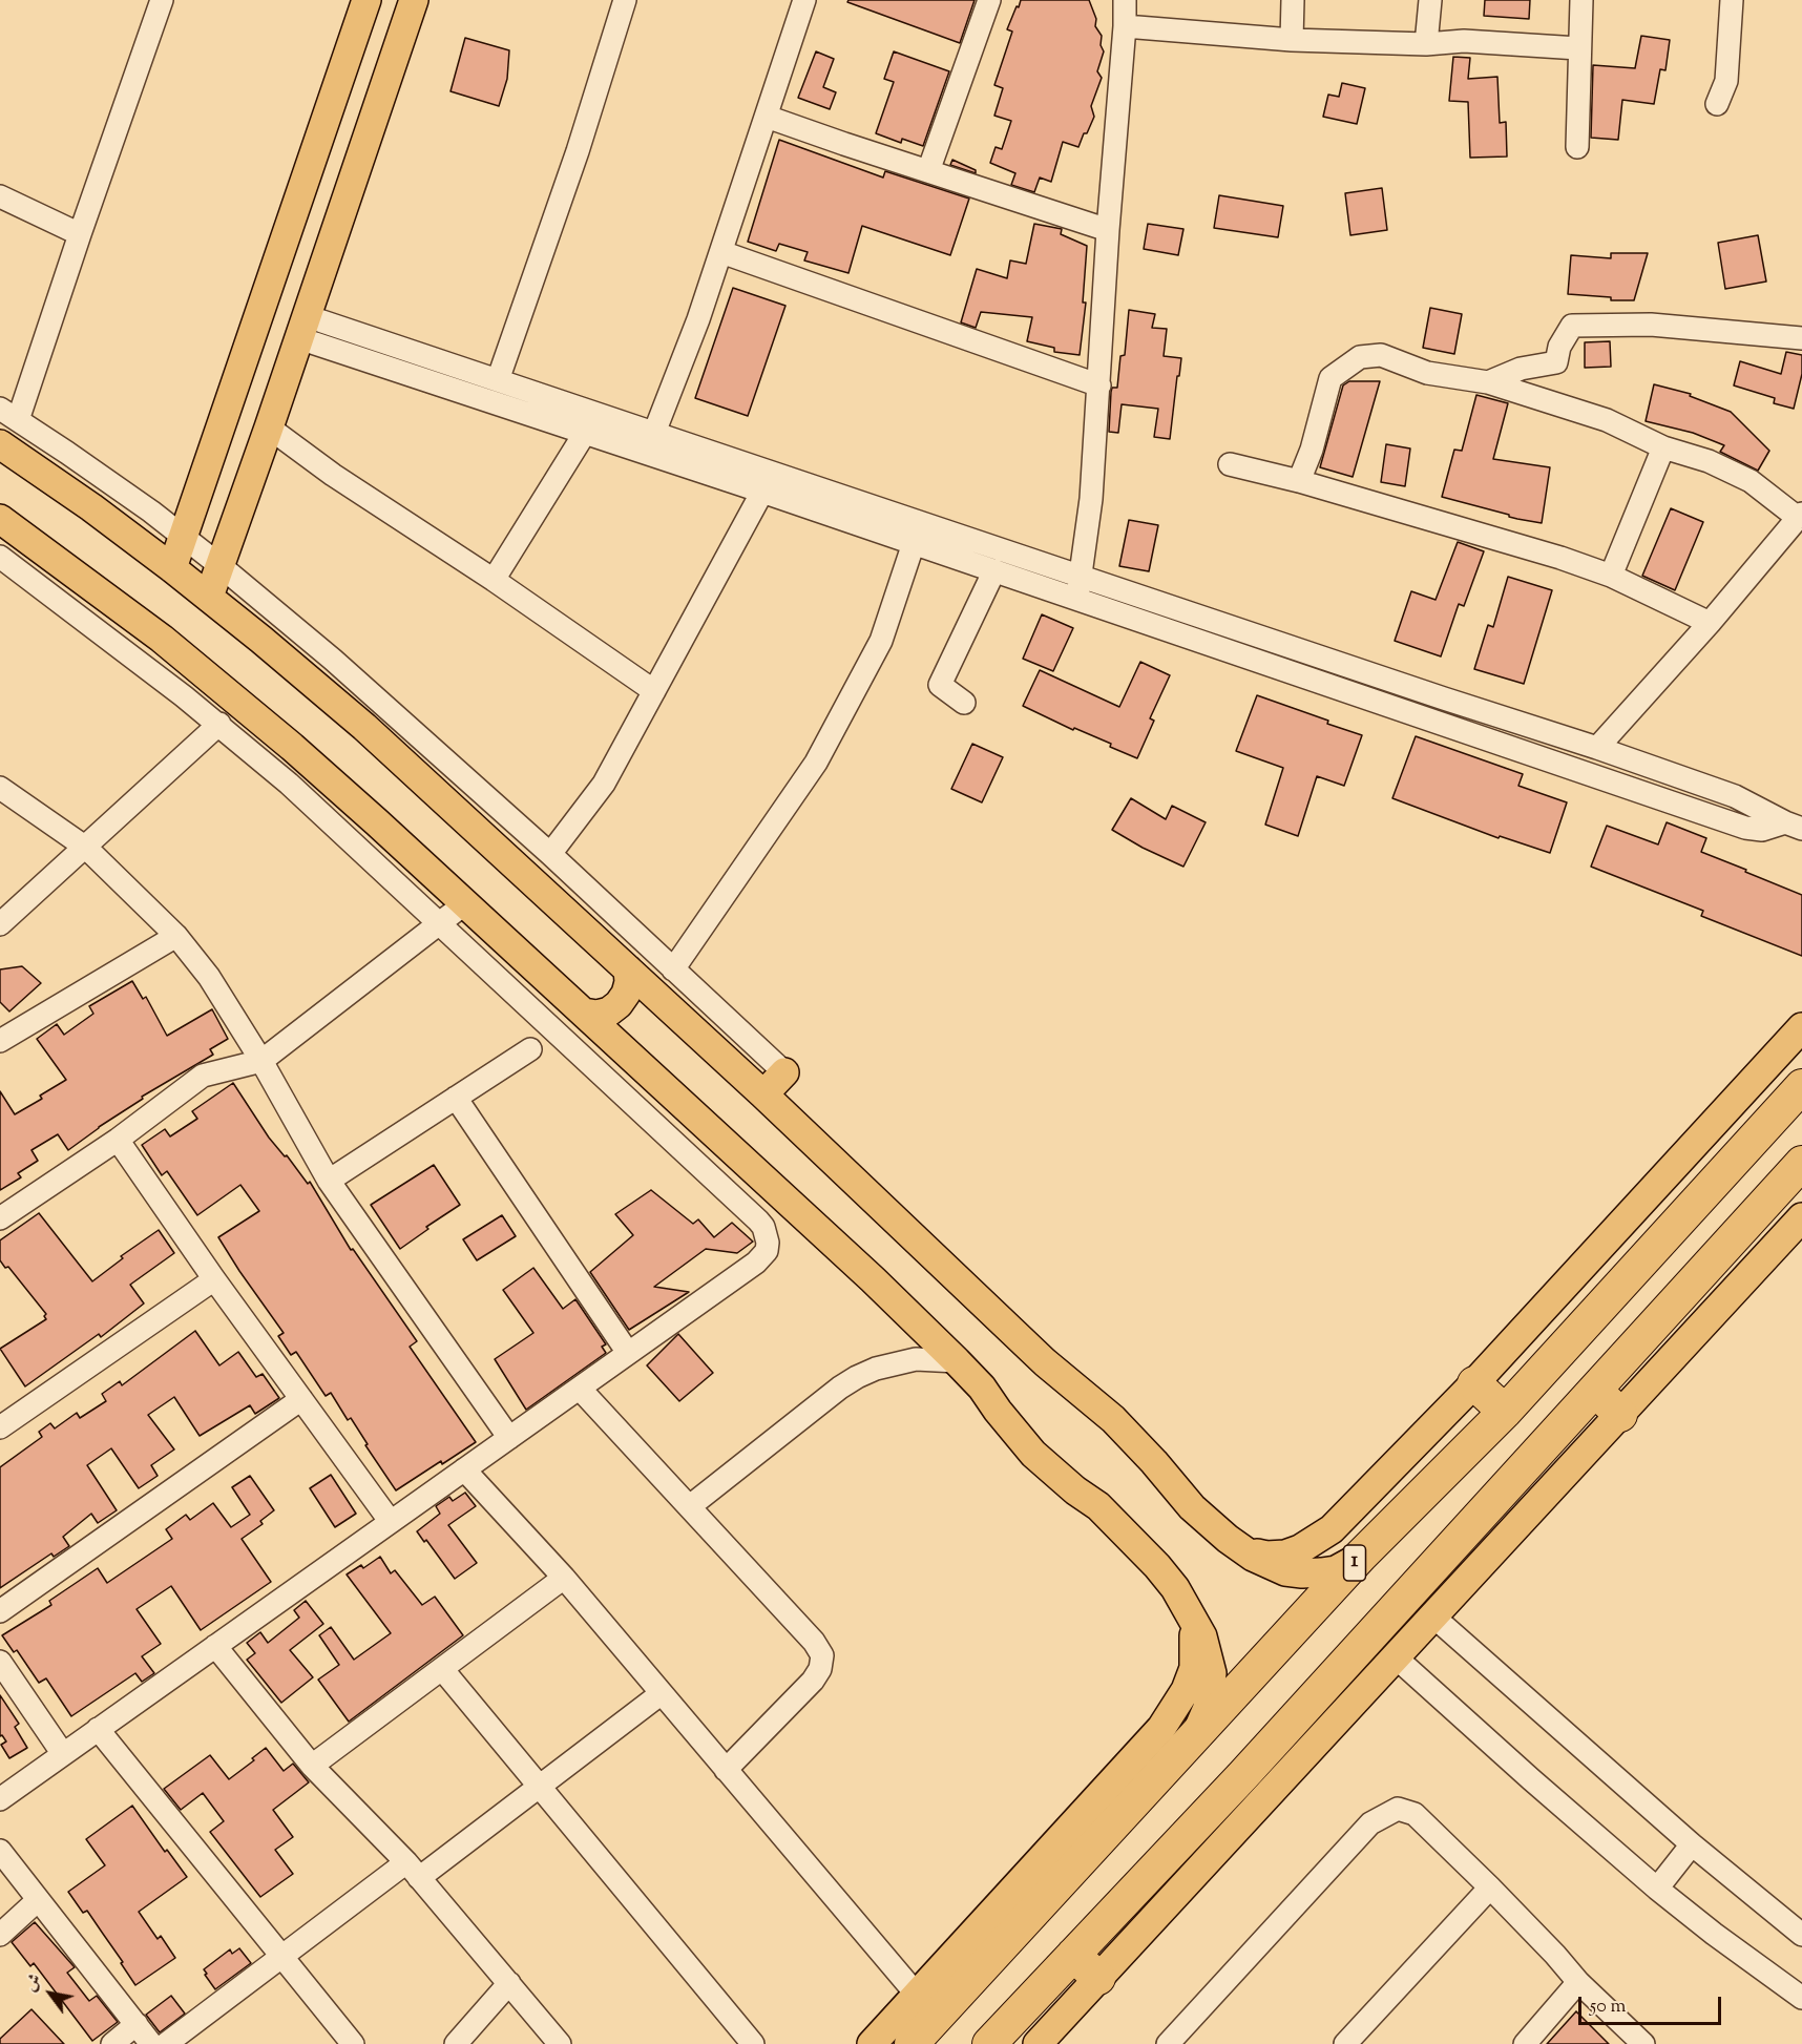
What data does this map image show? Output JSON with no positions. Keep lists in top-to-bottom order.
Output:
{
  "streets": {
    "highway": ["1"]
  },
  "scale_bar": "50 m",
  "north": "top left"
}
